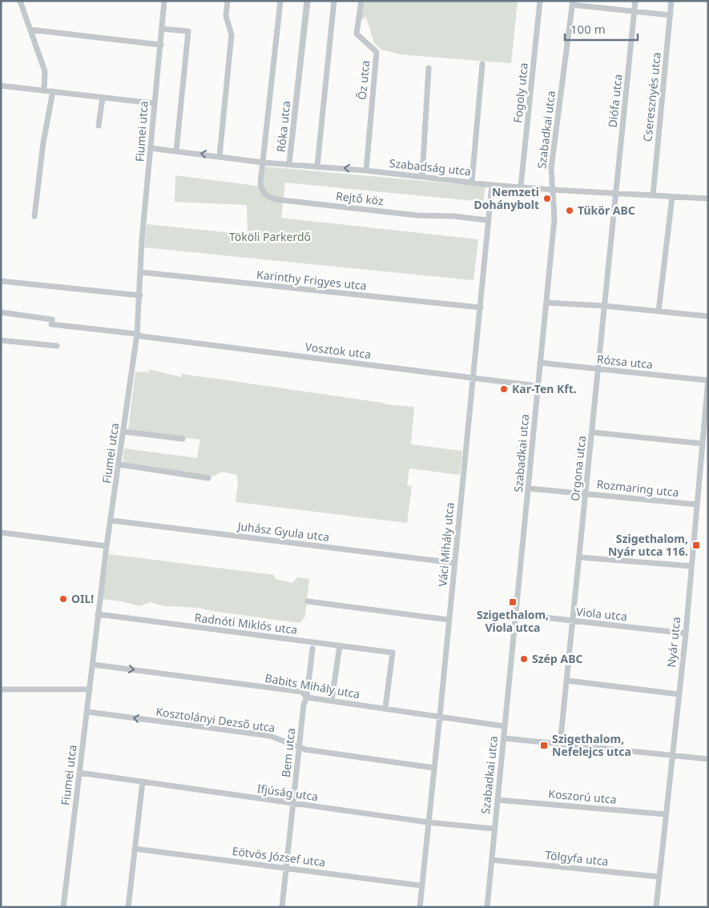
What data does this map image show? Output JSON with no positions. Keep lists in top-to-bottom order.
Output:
{
  "streets": {
    "street": [
      "Őz utca",
      "Fogoly utca",
      "Cseresznyés utca",
      "Diófa utca",
      "Róka utca",
      "Szabadkai utca",
      "Fiumei utca",
      "Szabadság utca",
      "Rejtő köz",
      "Karinthy Frigyes utca",
      "Vosztok utca",
      "Rózsa utca",
      "Orgona utca",
      "Rozmaring utca",
      "Juhász Gyula utca",
      "Váci Mihály utca",
      "Viola utca",
      "Radnóti Miklós utca",
      "Nyár utca",
      "Babits Mihály utca",
      "Kosztolányi Dezső utca",
      "Bem utca",
      "Ifjúság utca",
      "Koszorú utca",
      "Eötvös József utca",
      "Tölgyfa utca"
    ]
  },
  "crossings": [
    ["Őz utca", "Szabadság utca"],
    ["Fogoly utca", "Szabadság utca"],
    ["Cseresznyés utca", "Szabadság utca"],
    ["Diófa utca", "Szabadság utca"],
    ["Diófa utca", "Orgona utca"],
    ["Róka utca", "Szabadság utca"],
    ["Szabadkai utca", "Szabadság utca"],
    ["Szabadkai utca", "Vosztok utca"],
    ["Szabadkai utca", "Rózsa utca"],
    ["Szabadkai utca", "Rozmaring utca"],
    ["Szabadkai utca", "Viola utca"],
    ["Szabadkai utca", "Babits Mihály utca"],
    ["Szabadkai utca", "Ifjúság utca"],
    ["Szabadkai utca", "Koszorú utca"],
    ["Szabadkai utca", "Tölgyfa utca"],
    ["Fiumei utca", "Szabadság utca"],
    ["Fiumei utca", "Karinthy Frigyes utca"],
    ["Fiumei utca", "Vosztok utca"],
    ["Fiumei utca", "Juhász Gyula utca"],
    ["Fiumei utca", "Radnóti Miklós utca"],
    ["Fiumei utca", "Babits Mihály utca"],
    ["Fiumei utca", "Kosztolányi Dezső utca"],
    ["Fiumei utca", "Ifjúság utca"],
    ["Szabadság utca", "Rejtő köz"],
    ["Szabadság utca", "Orgona utca"],
    ["Szabadság utca", "Váci Mihály utca"],
    ["Rejtő köz", "Váci Mihály utca"],
    ["Karinthy Frigyes utca", "Váci Mihály utca"],
    ["Vosztok utca", "Váci Mihály utca"],
    ["Rózsa utca", "Orgona utca"],
    ["Rózsa utca", "Nyár utca"],
    ["Orgona utca", "Rozmaring utca"],
    ["Orgona utca", "Viola utca"],
    ["Rozmaring utca", "Nyár utca"],
    ["Juhász Gyula utca", "Váci Mihály utca"],
    ["Váci Mihály utca", "Babits Mihály utca"],
    ["Váci Mihály utca", "Kosztolányi Dezső utca"],
    ["Váci Mihály utca", "Ifjúság utca"],
    ["Váci Mihály utca", "Eötvös József utca"],
    ["Viola utca", "Nyár utca"],
    ["Radnóti Miklós utca", "Babits Mihály utca"],
    ["Nyár utca", "Koszorú utca"],
    ["Nyár utca", "Tölgyfa utca"],
    ["Babits Mihály utca", "Bem utca"],
    ["Kosztolányi Dezső utca", "Bem utca"],
    ["Bem utca", "Ifjúság utca"],
    ["Bem utca", "Eötvös József utca"]
  ],
  "one_way": ["Babits Mihály utca", "Kosztolányi Dezső utca"],
  "parks": ["Tököli Parkerdő"],
  "places": {
    "other": [
      "Nemzeti Dohánybolt",
      "Tükör ABC",
      "Kar-Ten Kft.",
      "OIL!",
      "Szép ABC"
    ],
    "transit": ["Szigethalom, Nyár utca 116.", "Szigethalom, Viola utca", "Szigethalom, Nefelejcs utca"]
  },
  "scale_bar": "100 m"
}
